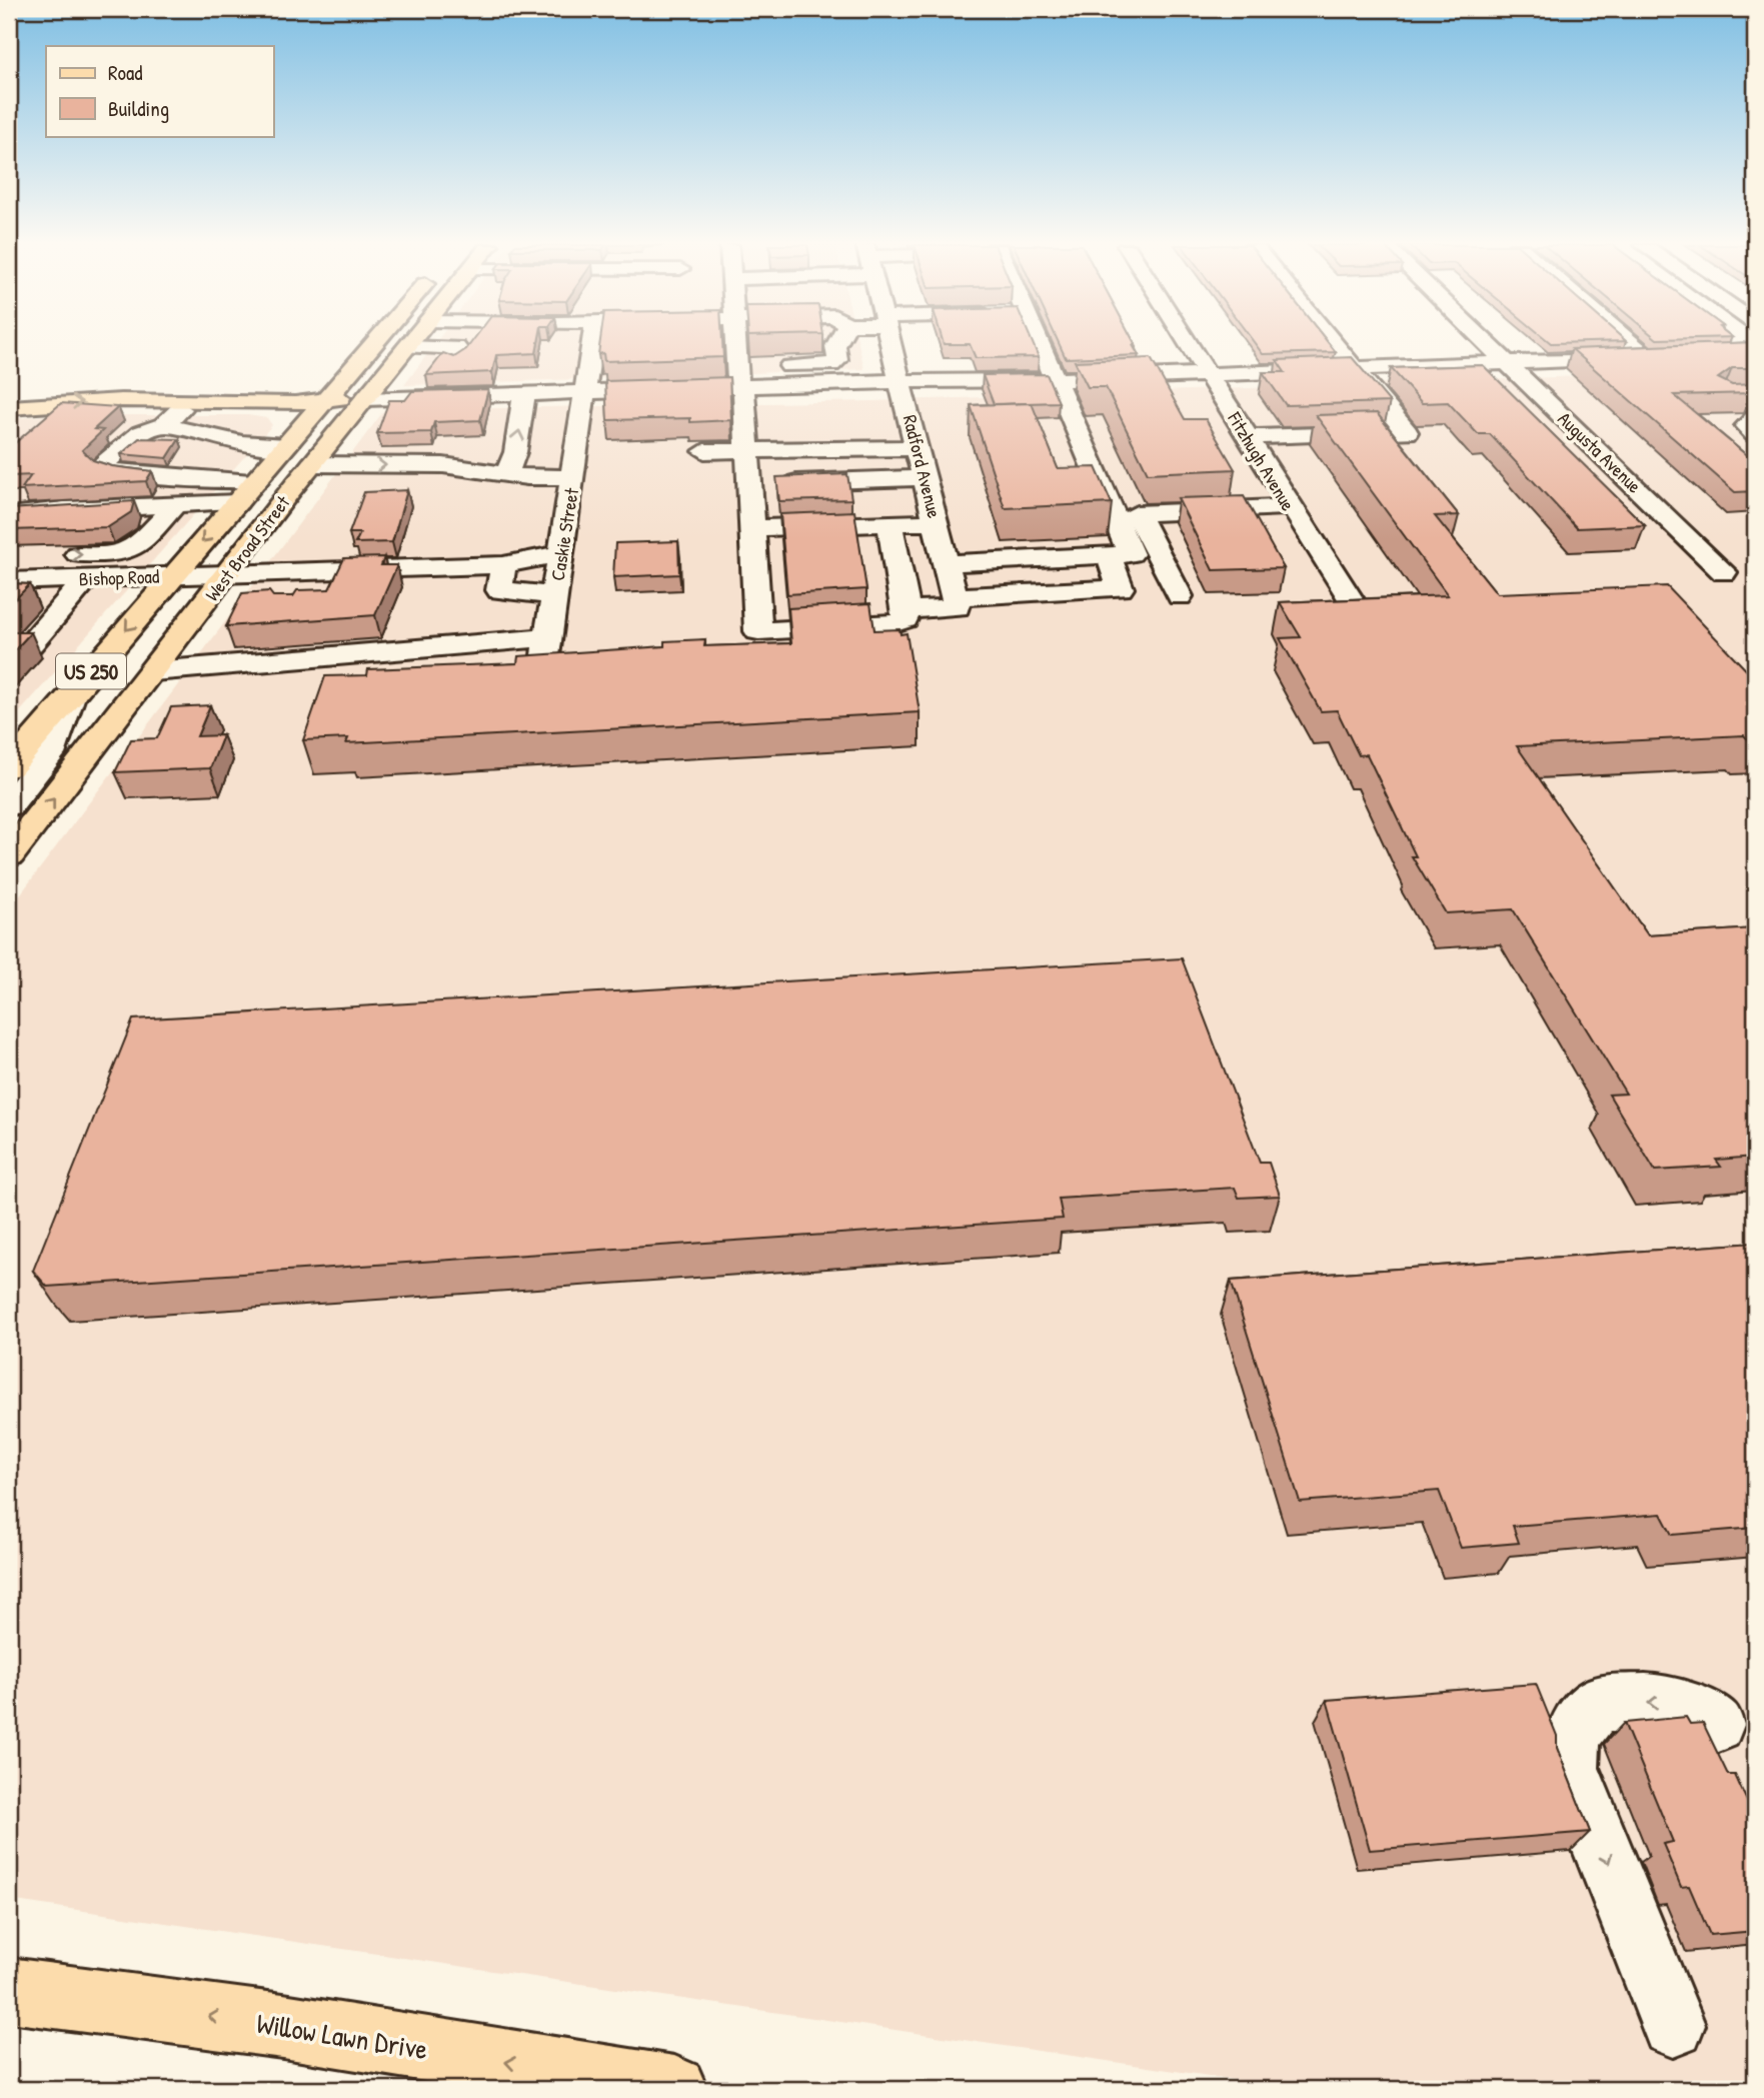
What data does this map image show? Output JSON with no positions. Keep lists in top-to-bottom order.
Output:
{
  "streets": {
    "main road": ["West Broad Street", "US 250", "Willow Lawn Drive"],
    "street": [
      "Augusta Avenue",
      "Fitzhugh Avenue",
      "Radford Avenue",
      "Caskie Street",
      "Bishop Road"
    ]
  },
  "crossings": [
    ["Caskie Street", "Bishop Road"],
    ["West Broad Street", "Bishop Road"]
  ],
  "one_way": ["Willow Lawn Drive"],
  "legend": ["Road", "Building"]
}
